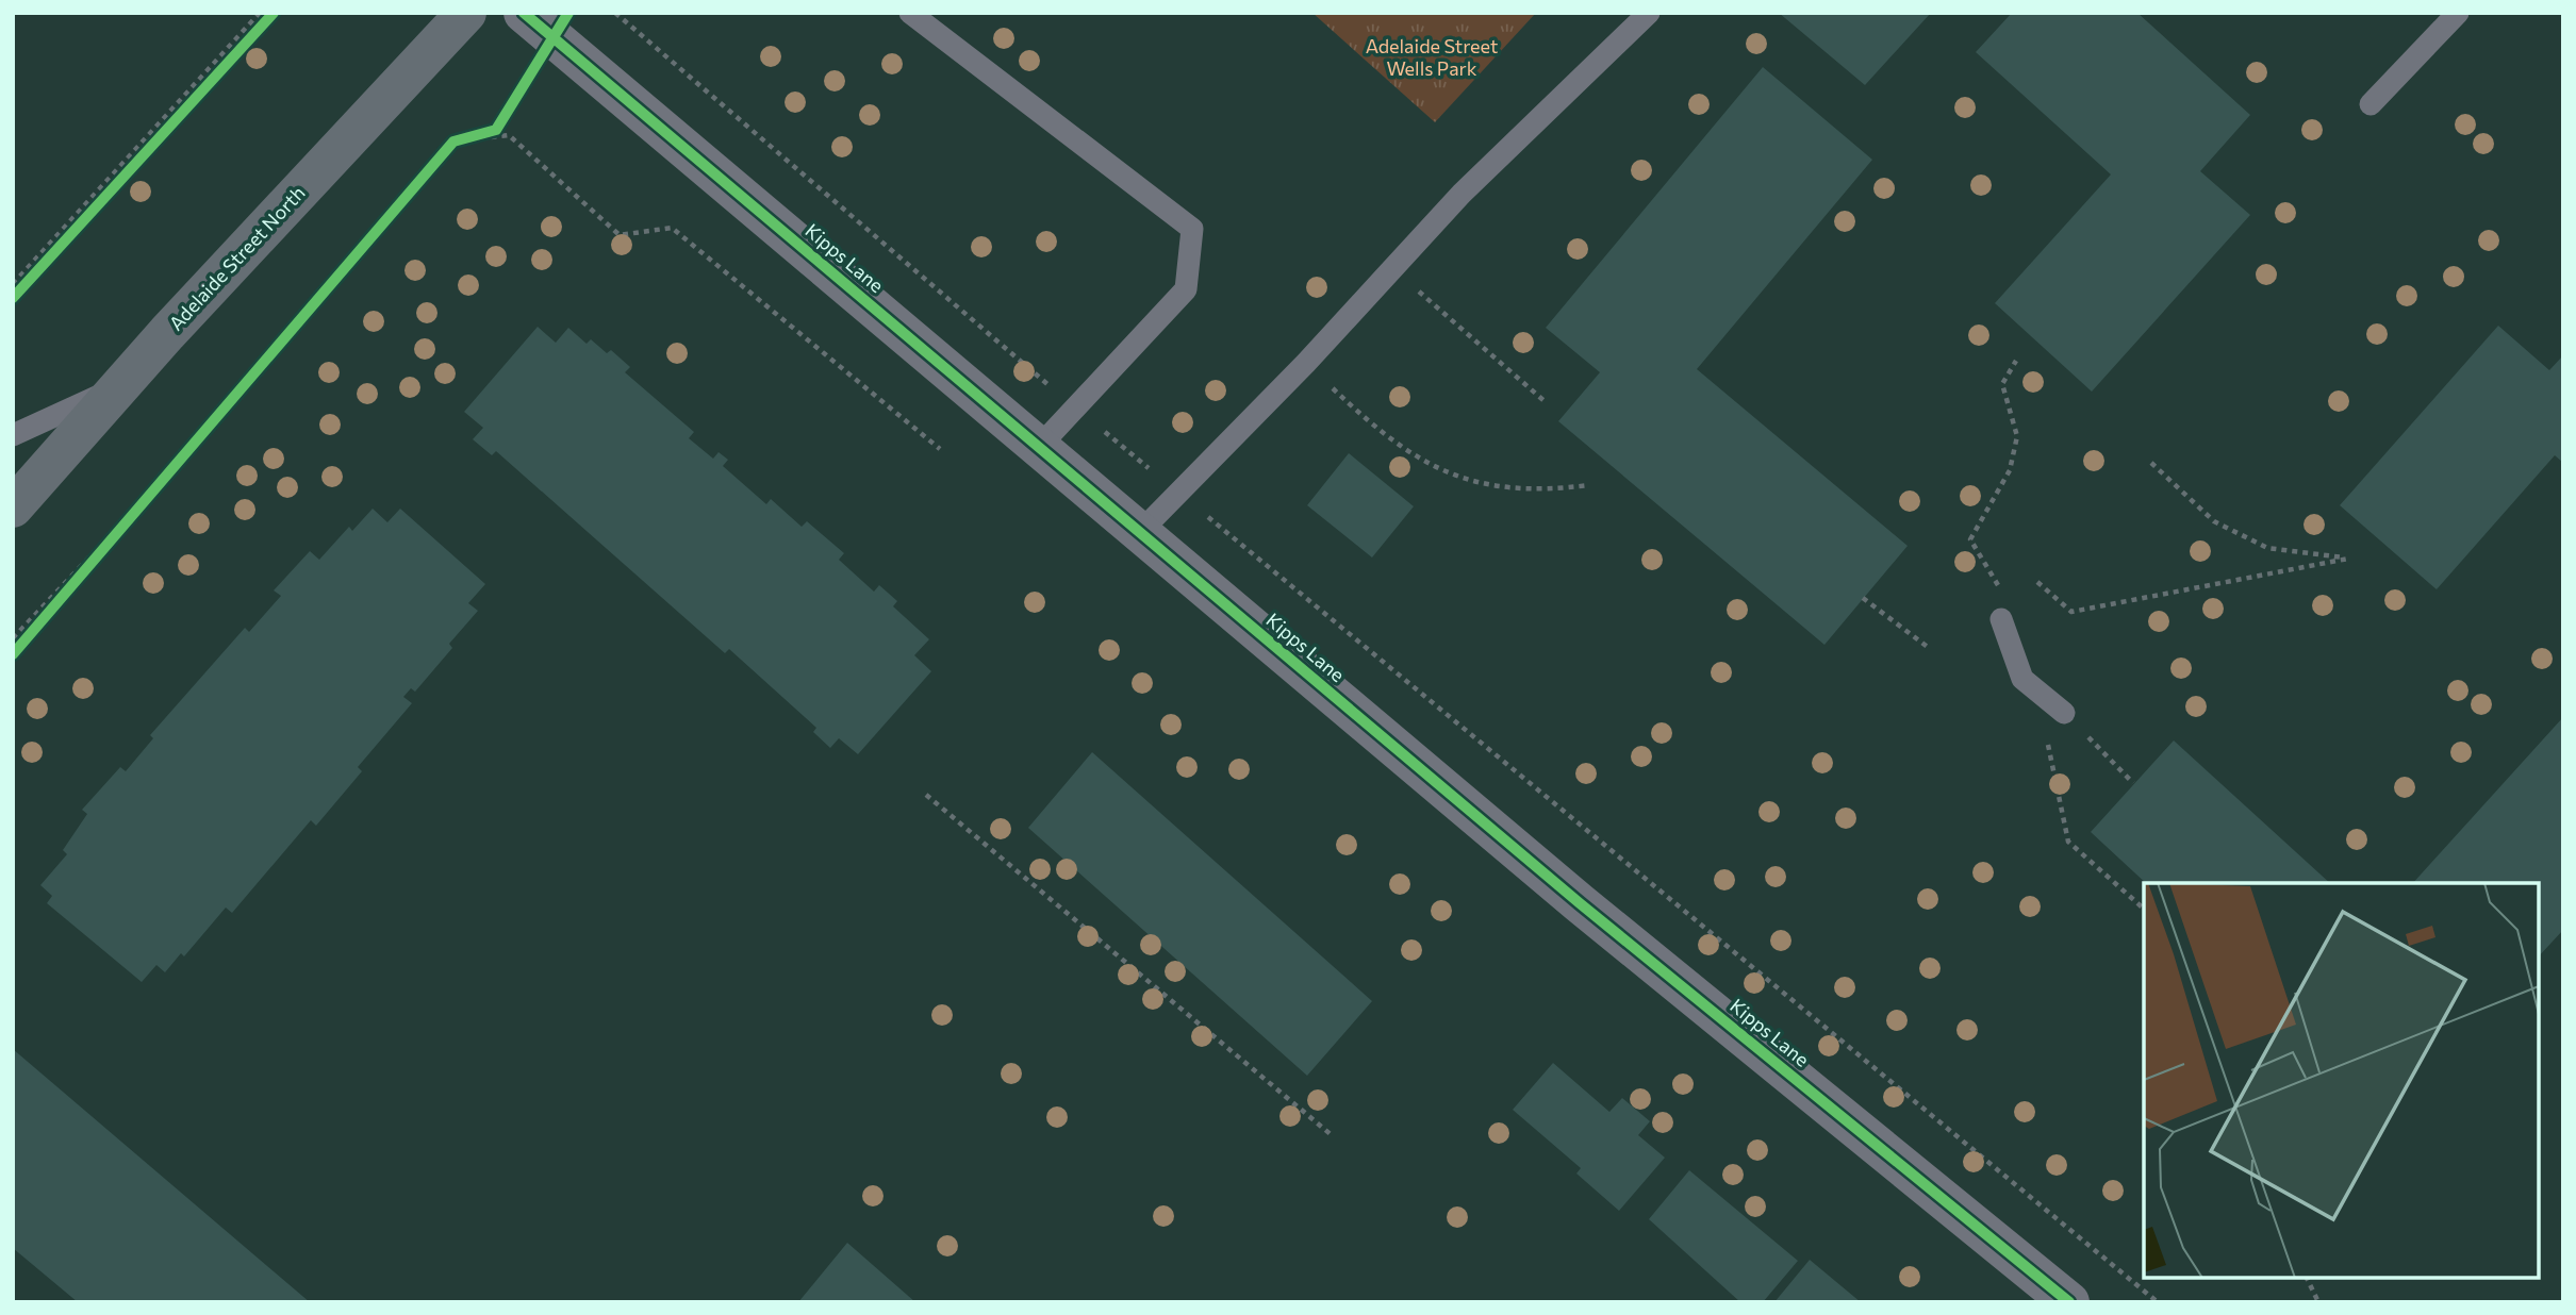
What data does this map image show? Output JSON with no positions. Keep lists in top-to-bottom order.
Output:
{
  "streets": {
    "main road": ["Adelaide Street North"],
    "street": ["Kipps Lane"]
  },
  "parks": ["Adelaide Street Wells Park"]
}
